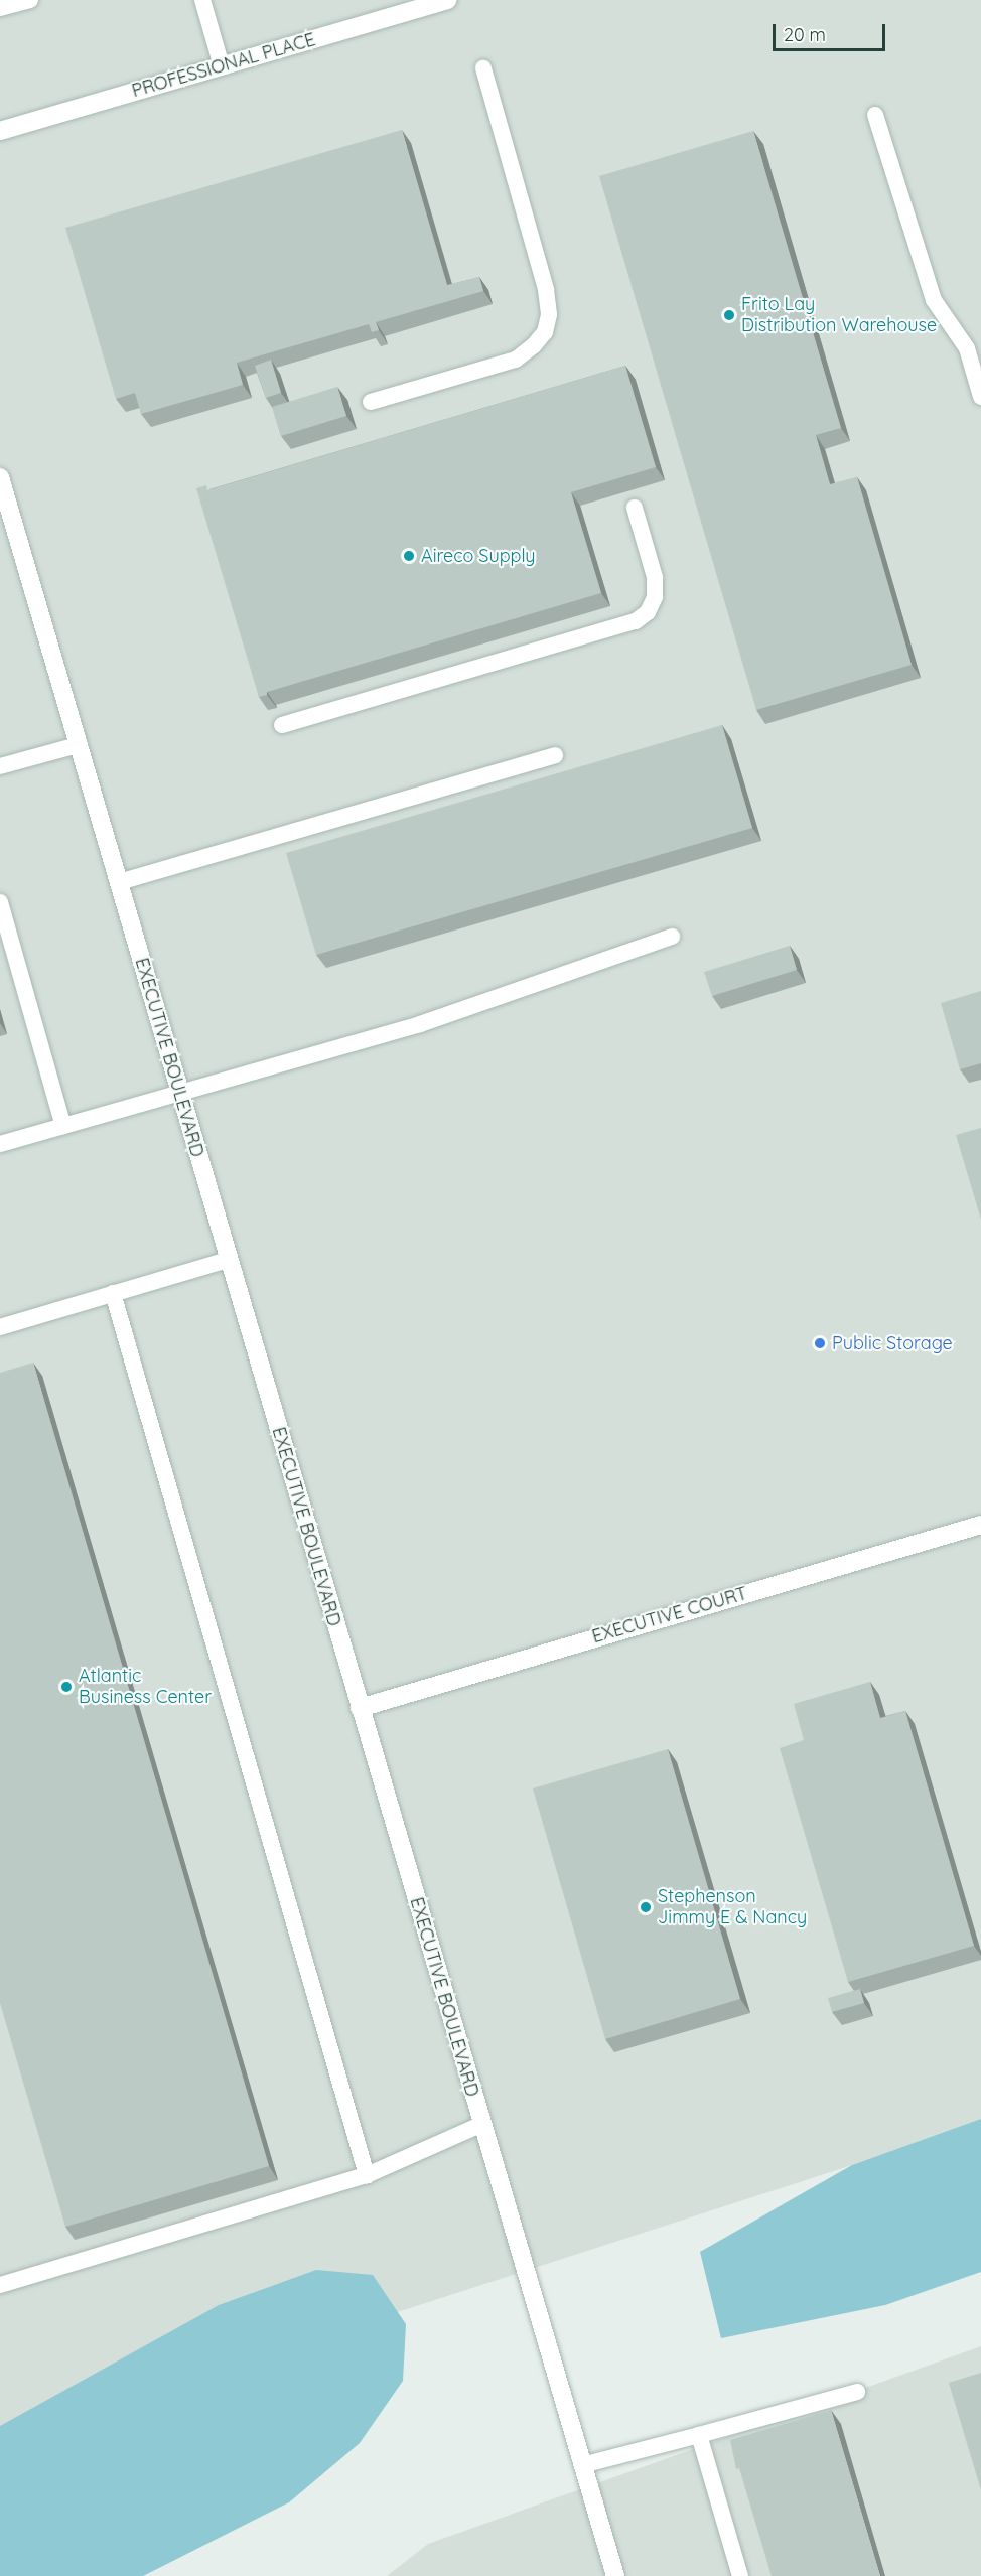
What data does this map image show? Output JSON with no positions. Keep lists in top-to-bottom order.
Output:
{
  "streets": {
    "street": ["PROFESSIONAL PLACE", "EXECUTIVE BOULEVARD", "EXECUTIVE COURT"]
  },
  "crossings": [
    ["EXECUTIVE BOULEVARD", "EXECUTIVE COURT"]
  ],
  "places": [
    "Frito Lay Distribution Warehouse",
    "Aireco Supply",
    "Public Storage",
    "Atlantic Business Center",
    "Stephenson Jimmy E & Nancy"
  ],
  "scale_bar": "20 m"
}
